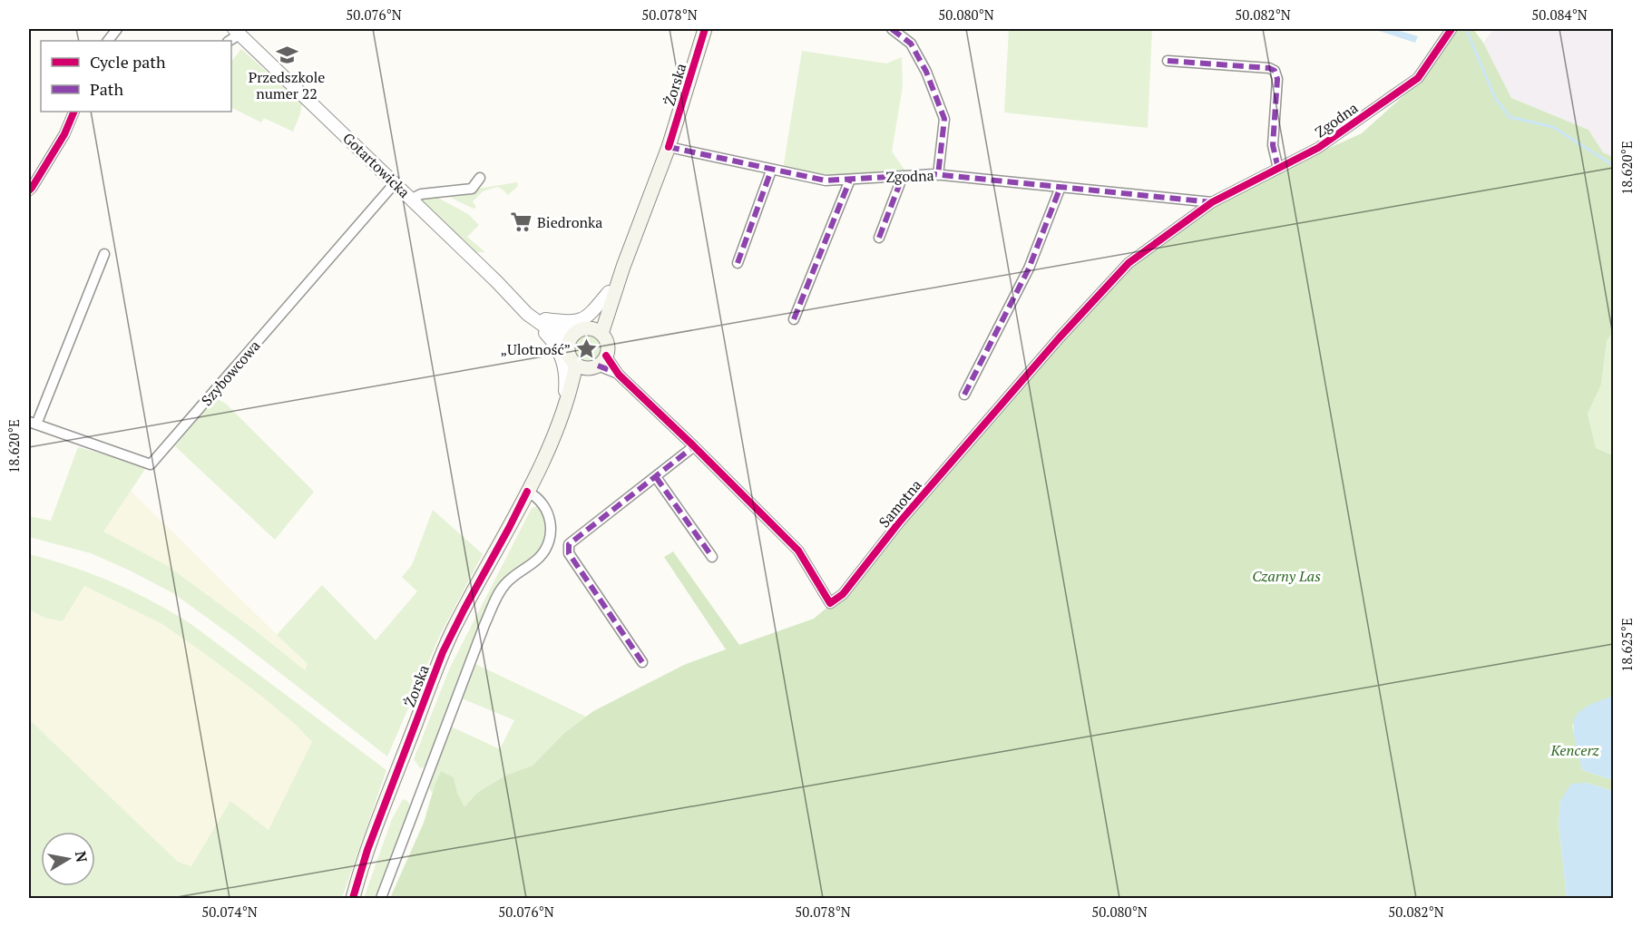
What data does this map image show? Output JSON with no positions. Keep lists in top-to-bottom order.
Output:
{
  "streets": {
    "main road": ["Żorska"],
    "street": [
      "Zgodna",
      "Gotartowicka",
      "Szybowcowa",
      "Samotna"
    ]
  },
  "crossings": [
    ["Żorska", "Zgodna"],
    ["Żorska", "Gotartowicka"],
    ["Żorska", "Samotna"],
    ["Zgodna", "Samotna"],
    ["Gotartowicka", "Szybowcowa"],
    ["Gotartowicka", "Samotna"]
  ],
  "parks": ["Czarny Las", "Kencerz"],
  "places": {
    "school or university": ["Przedszkole numer 22"],
    "supermarket": ["Biedronka"],
    "place": ["„Ulotność”"]
  },
  "legend": ["Cycle path", "Path"],
  "north": "right",
  "coordinates": [
    "50.076°N",
    "50.078°N",
    "50.080°N",
    "50.082°N",
    "50.084°N",
    "18.620°E",
    "18.625°E",
    "50.074°N"
  ]
}
